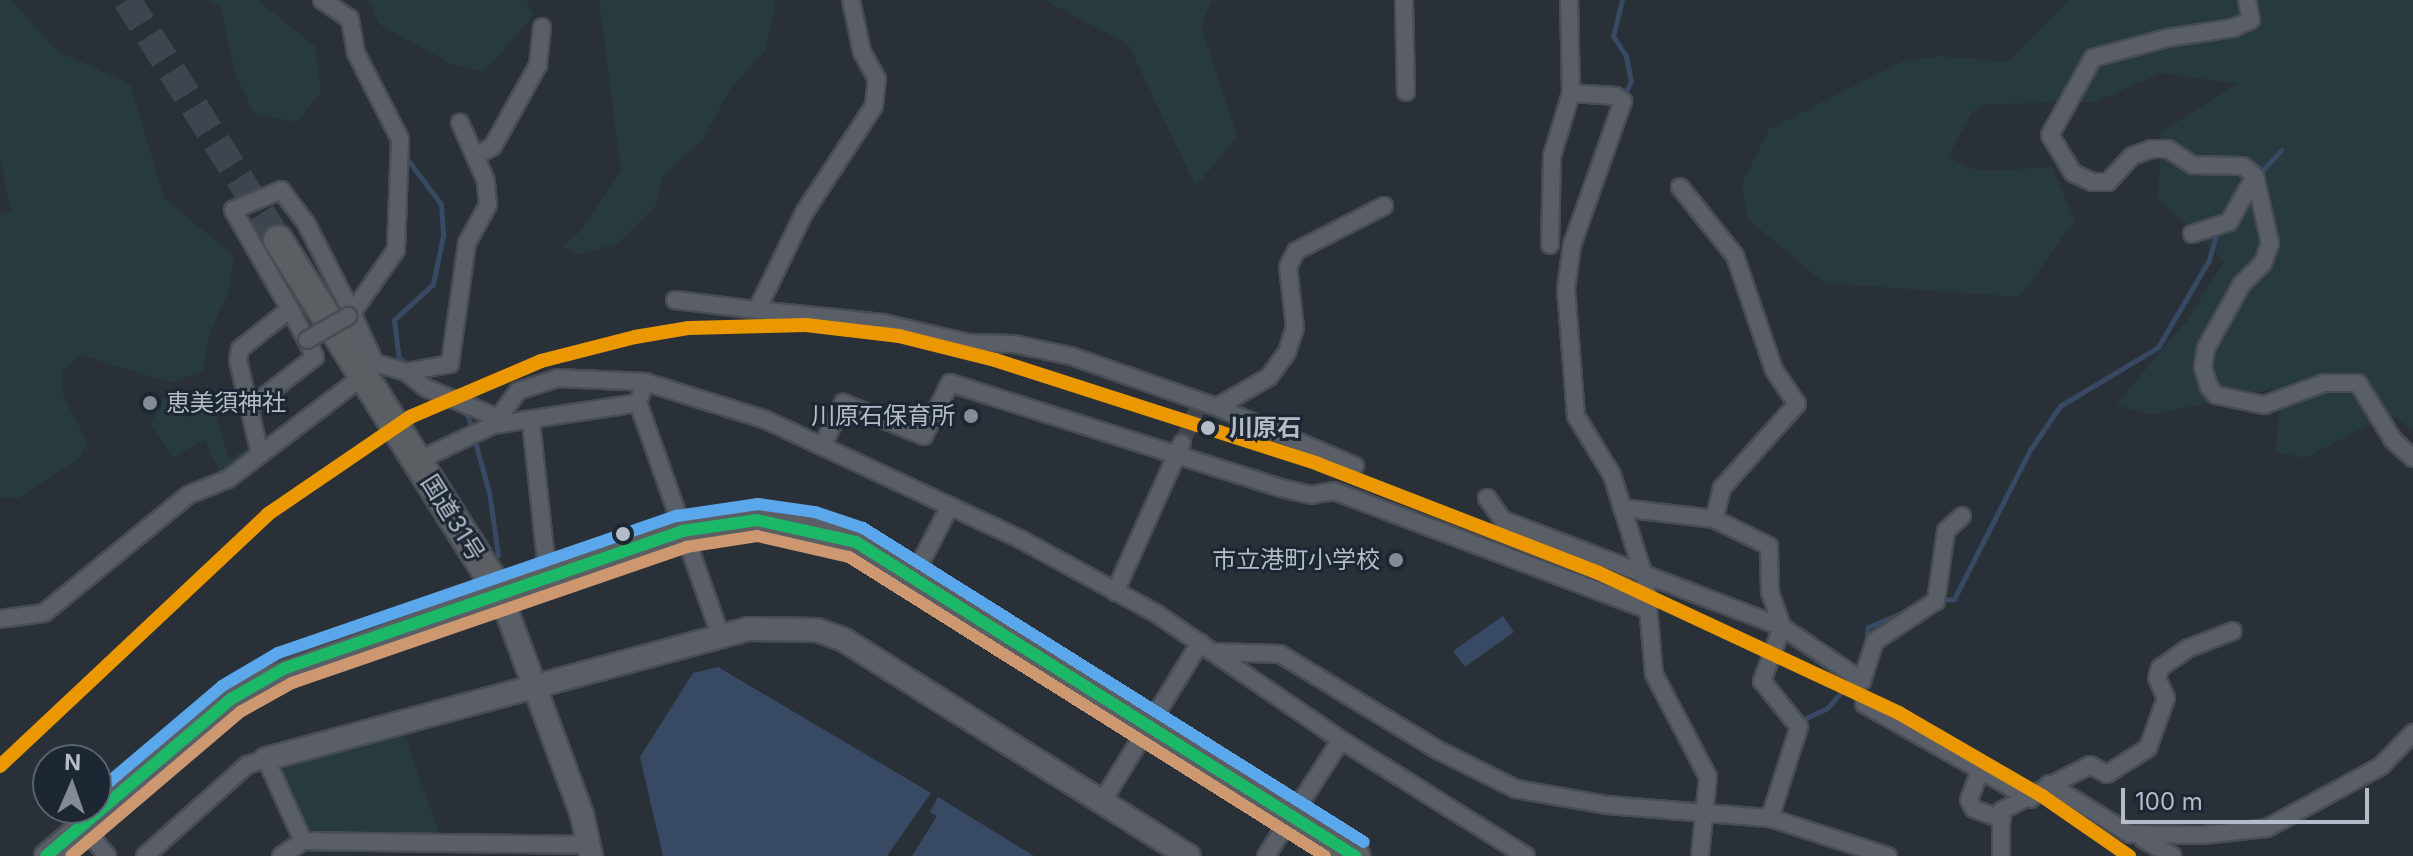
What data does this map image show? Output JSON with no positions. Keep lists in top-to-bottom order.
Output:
{
  "streets": {
    "highway": ["国道31号"]
  },
  "places": [
    "恵美須神社",
    "川原石保育所",
    "川原石",
    "市立港町小学校"
  ],
  "scale_bar": "100 m",
  "north": "top"
}
